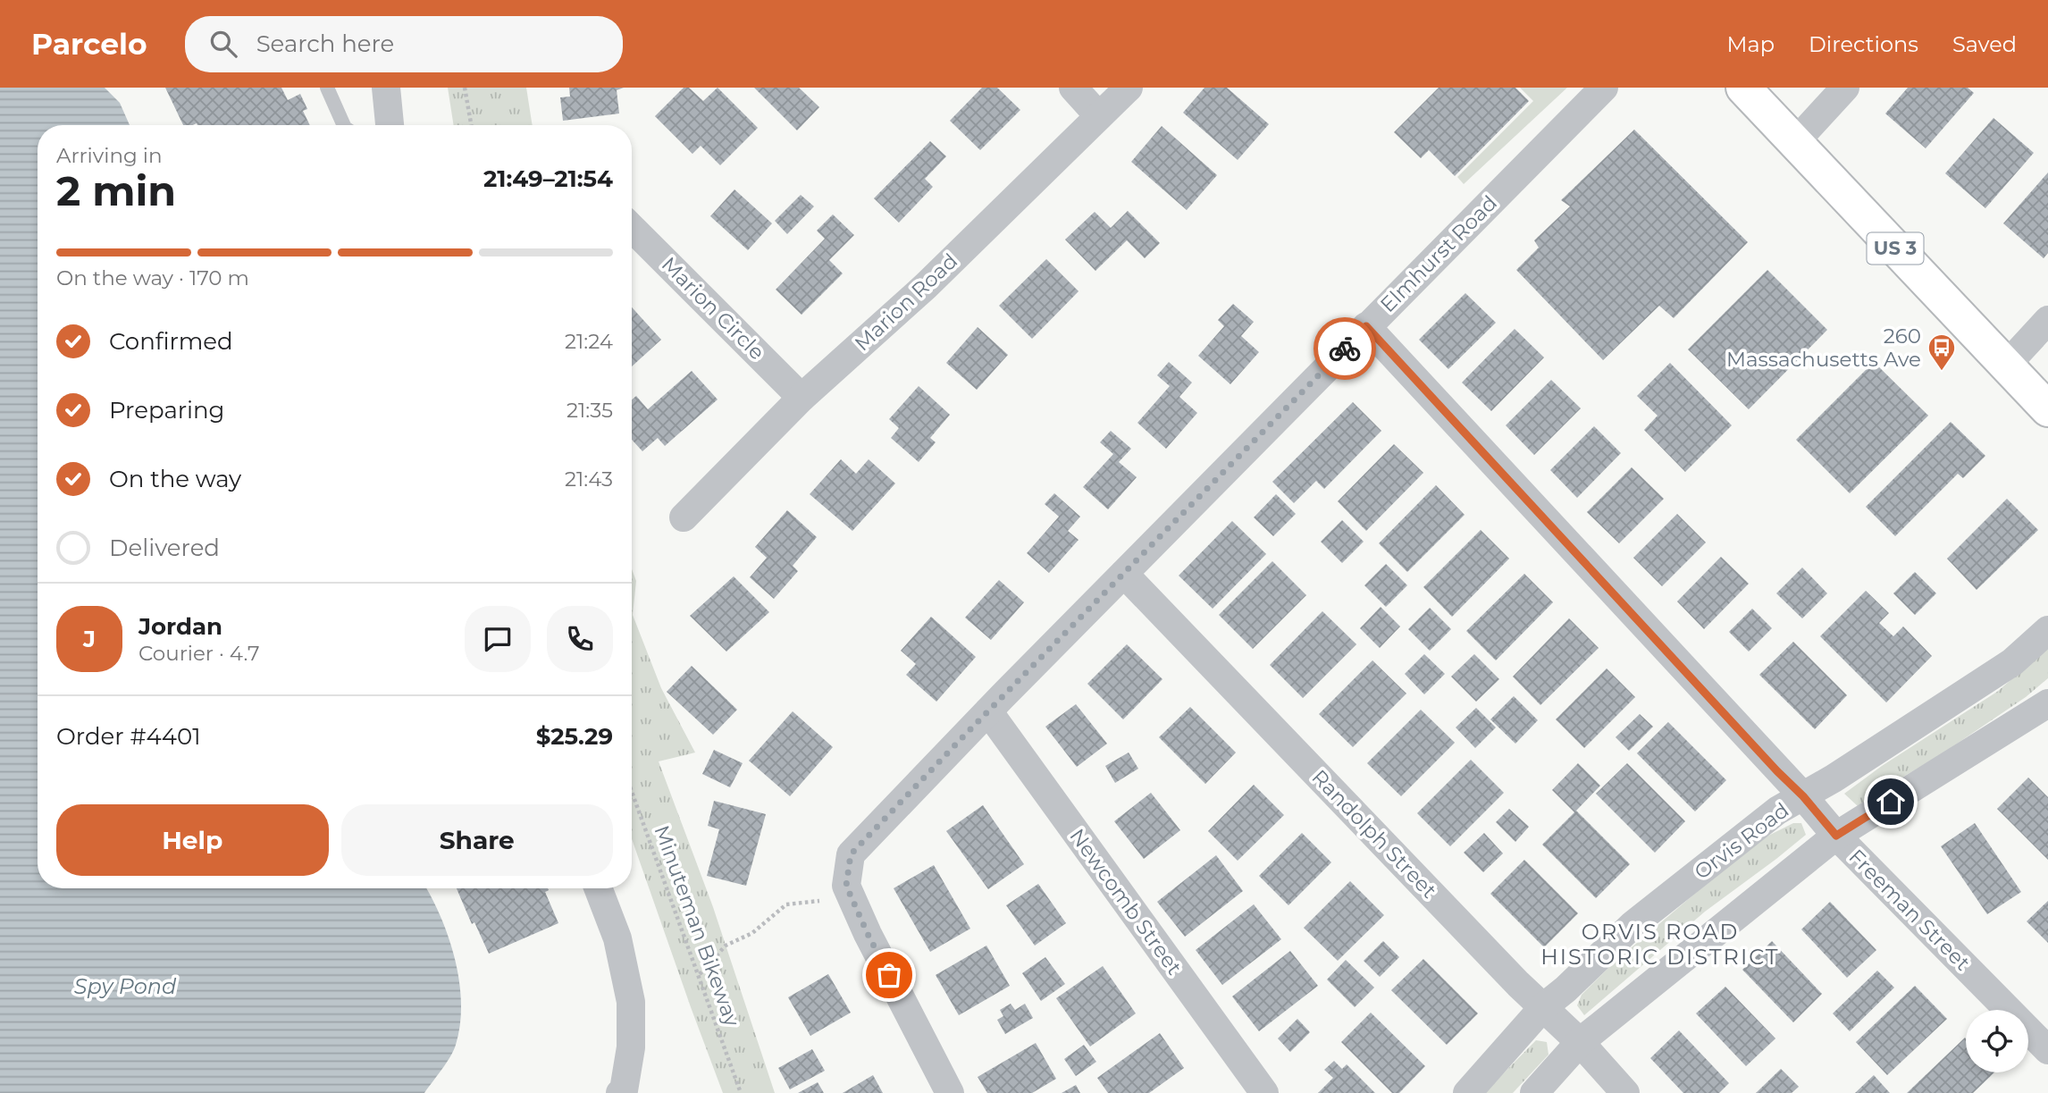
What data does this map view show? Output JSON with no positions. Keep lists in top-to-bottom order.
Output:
{
  "streets": {
    "highway": ["US 3"],
    "street": [
      "Elmhurst Road",
      "Marion Road",
      "Marion Circle",
      "Randolph Street",
      "Orvis Road",
      "Newcomb Street",
      "Freeman Street"
    ],
    "path": ["Minuteman Bikeway"]
  },
  "crossings": [
    ["Elmhurst Road", "Randolph Street"],
    ["Elmhurst Road", "Newcomb Street"],
    ["Elmhurst Road", "Freeman Street"],
    ["Marion Road", "Marion Circle"],
    ["Randolph Street", "Orvis Road"],
    ["Orvis Road", "Freeman Street"]
  ],
  "districts": ["ORVIS ROAD HISTORIC DISTRICT"],
  "water": ["Spy Pond"],
  "places": {
    "bus stop": ["260 Massachusetts Ave"]
  },
  "page": {
    "header": "Parcelo",
    "search": "Search here",
    "nav": ["Map", "Directions", "Saved"],
    "heading": ["2 min", "Arriving in", "21:49–21:54"],
    "panel": [
      "Jordan",
      "Courier · 4.7",
      "Order #4401",
      "$25.29"
    ],
    "bar": "On the way · 170 m",
    "list": [
      ["Confirmed", "21:24"],
      ["Preparing", "21:35"],
      ["On the way", "21:43"],
      "Delivered"
    ],
    "round": "J",
    "buttons": ["Help", "Share"]
  }
}
